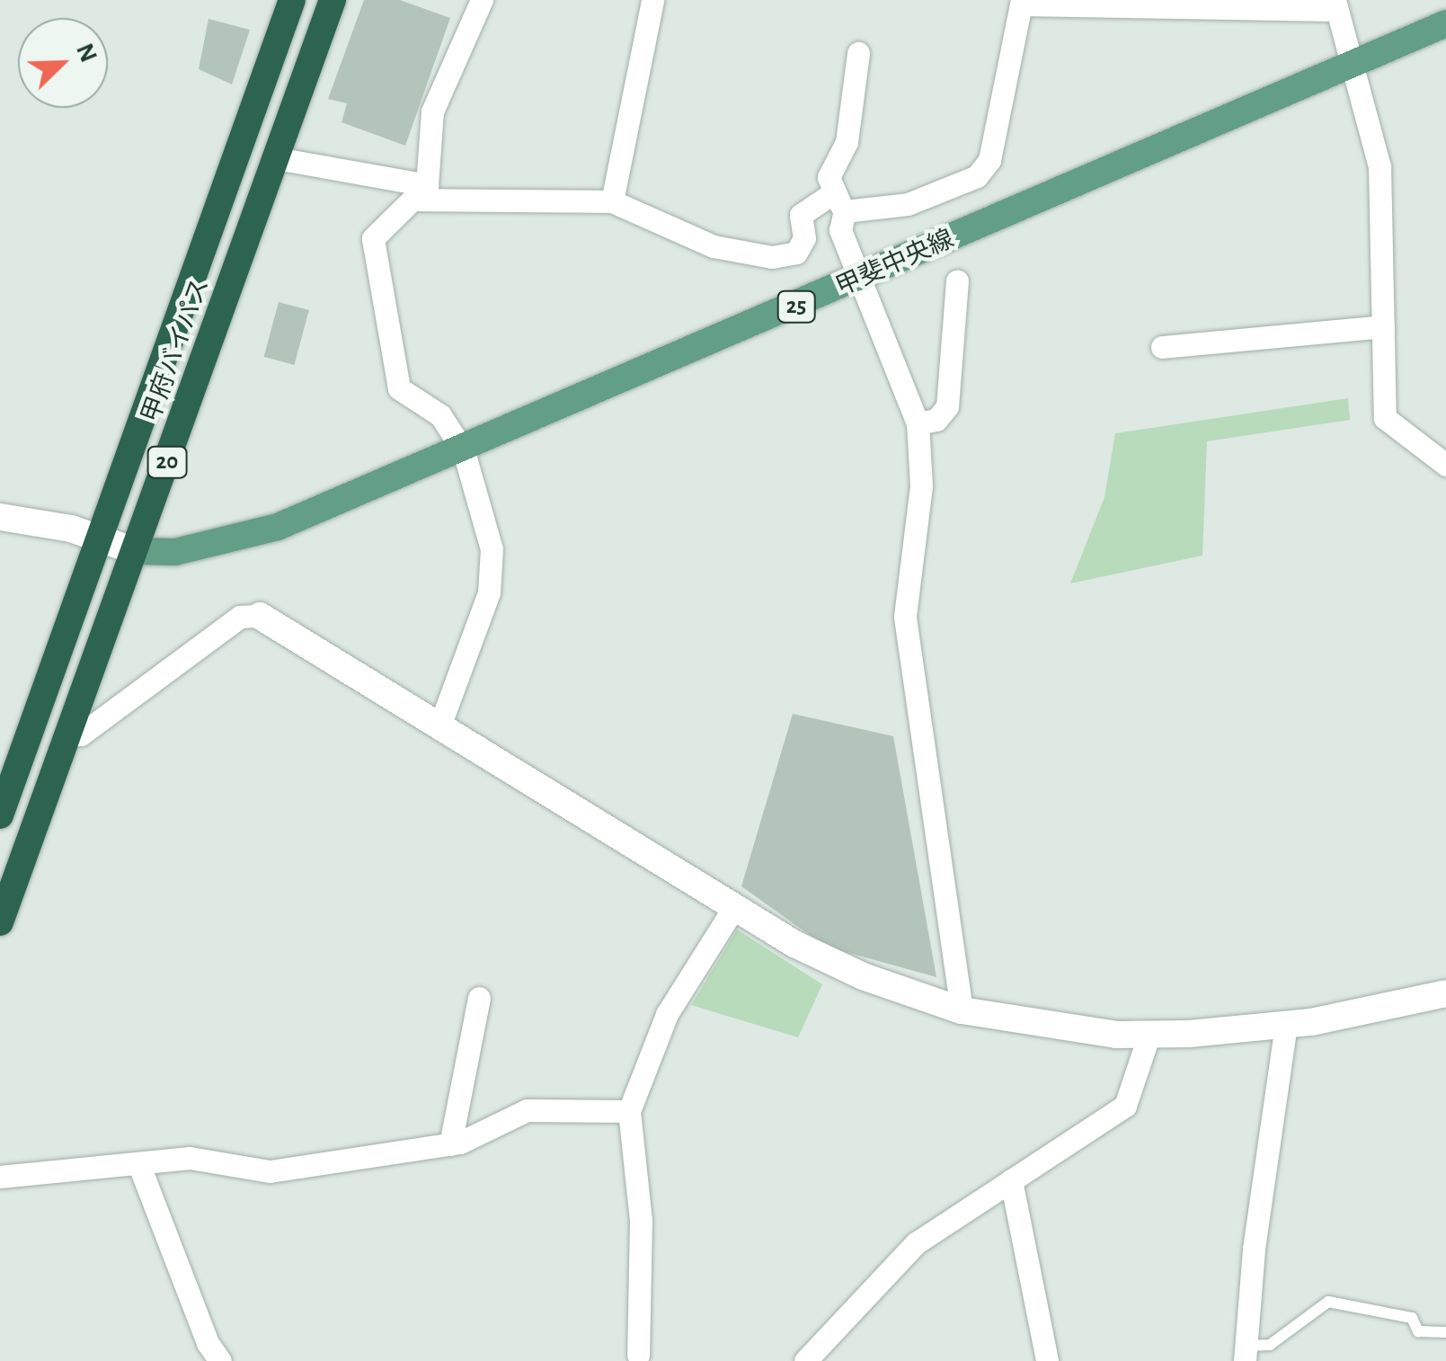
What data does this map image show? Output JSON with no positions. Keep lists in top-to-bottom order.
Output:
{
  "streets": {
    "highway": ["甲府バイパス", "20"],
    "main road": ["甲斐中央線", "25"]
  },
  "crossings": [
    ["甲斐中央線", "甲府バイパス"]
  ],
  "north": "top right"
}
